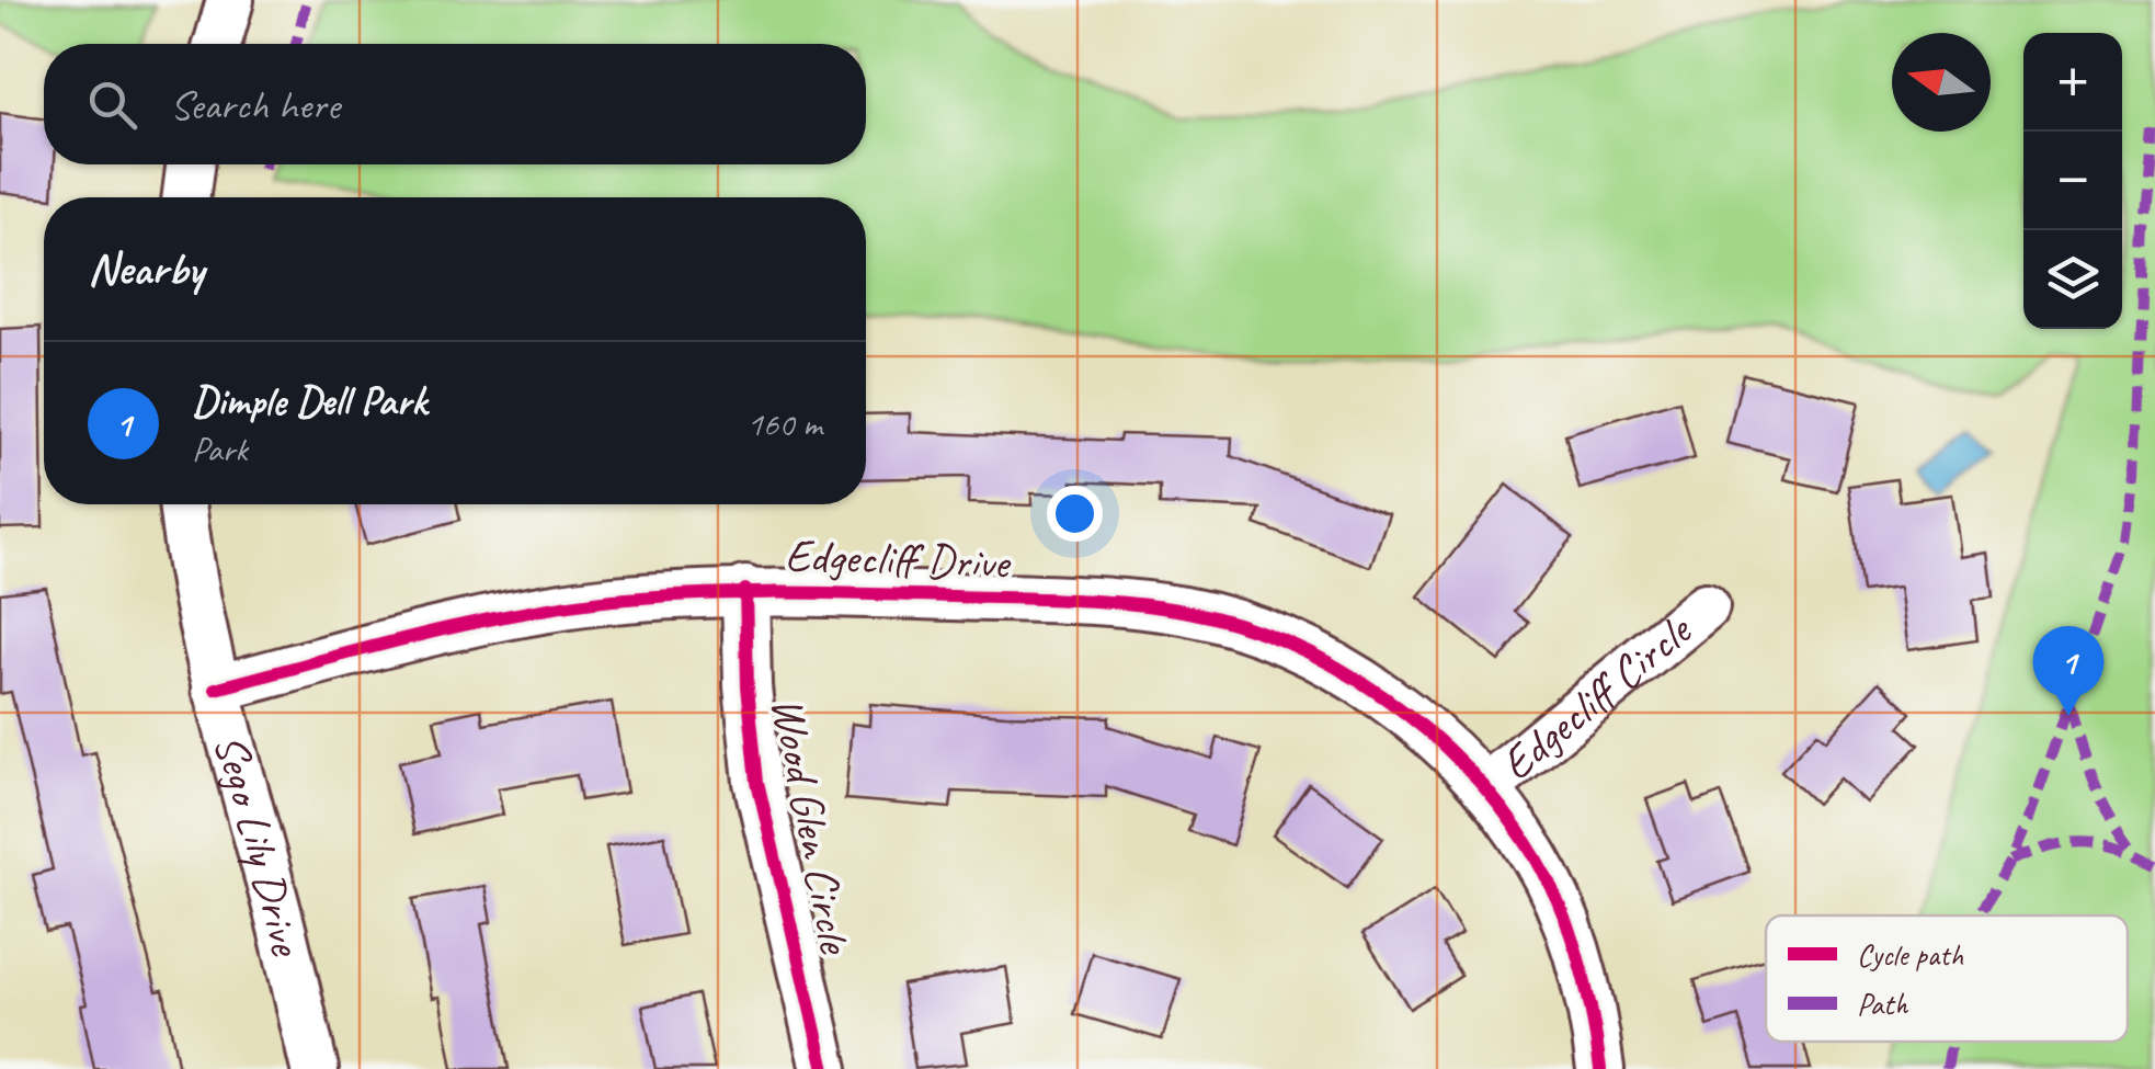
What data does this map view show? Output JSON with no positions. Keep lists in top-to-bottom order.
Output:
{
  "streets": {
    "street": [
      "Edgecliff Drive",
      "Edgecliff Circle",
      "Wood Glen Circle",
      "Sego Lily Drive"
    ]
  },
  "crossings": [
    ["Edgecliff Drive", "Edgecliff Circle"],
    ["Edgecliff Drive", "Wood Glen Circle"],
    ["Edgecliff Drive", "Sego Lily Drive"]
  ],
  "legend": ["Cycle path", "Path"],
  "north": "left",
  "page": {
    "map_buttons": ["+", "−"],
    "search": "Search here",
    "heading": "Nearby",
    "list": [
      {
        "mark": "1",
        "name": "Dimple Dell Park",
        "note": "Park",
        "value": "160 m"
      }
    ],
    "pins": "1"
  }
}
